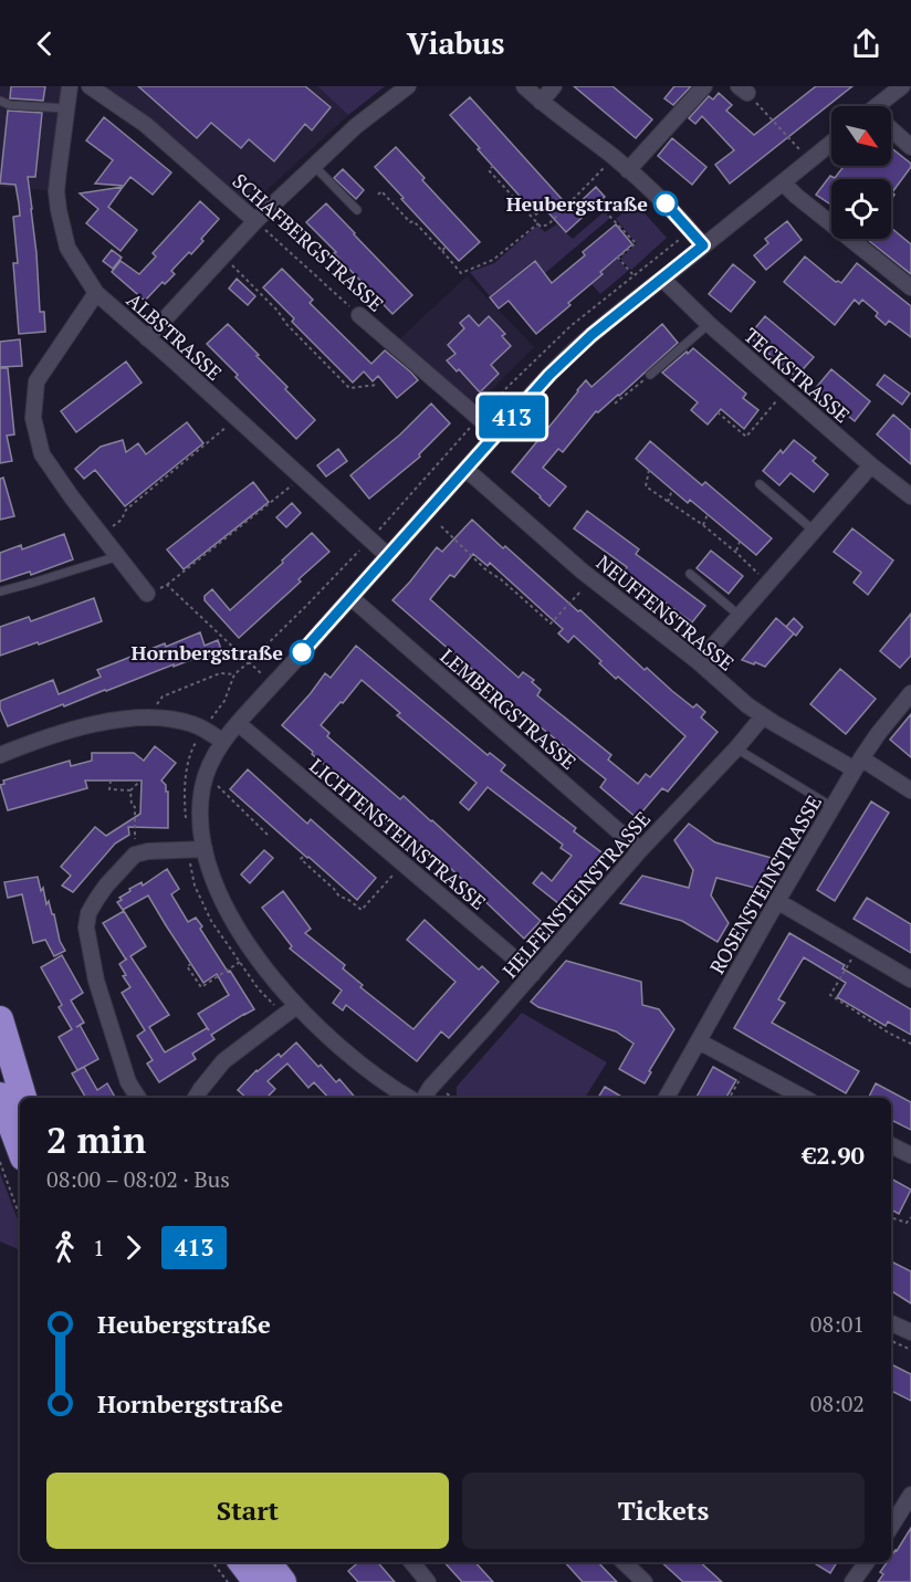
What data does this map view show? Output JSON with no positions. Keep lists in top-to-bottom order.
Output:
{
  "streets": {
    "street": [
      "SCHAFBERGSTRASSE",
      "ALBSTRASSE",
      "TECKSTRASSE",
      "NEUFFENSTRASSE",
      "LEMBERGSTRASSE",
      "LICHTENSTEINSTRASSE",
      "ROSENSTEINSTRASSE",
      "HELFENSTEINSTRASSE"
    ]
  },
  "crossings": [
    ["NEUFFENSTRASSE", "ROSENSTEINSTRASSE"],
    ["NEUFFENSTRASSE", "HELFENSTEINSTRASSE"],
    ["LEMBERGSTRASSE", "HELFENSTEINSTRASSE"],
    ["LICHTENSTEINSTRASSE", "HELFENSTEINSTRASSE"]
  ],
  "places": ["Heubergstraße", "Hornbergstraße"],
  "lines": ["bus line 413"],
  "north": "bottom right",
  "page": {
    "header": "Viabus",
    "on_map": "413",
    "heading": ["2 min", "08:00 – 08:02 · Bus", "€2.90"],
    "legs": ["1", "413"],
    "list": [
      {
        "name": "Heubergstraße",
        "value": "08:01"
      },
      {
        "name": "Hornbergstraße",
        "value": "08:02"
      }
    ],
    "buttons": ["Start", "Tickets"]
  }
}
